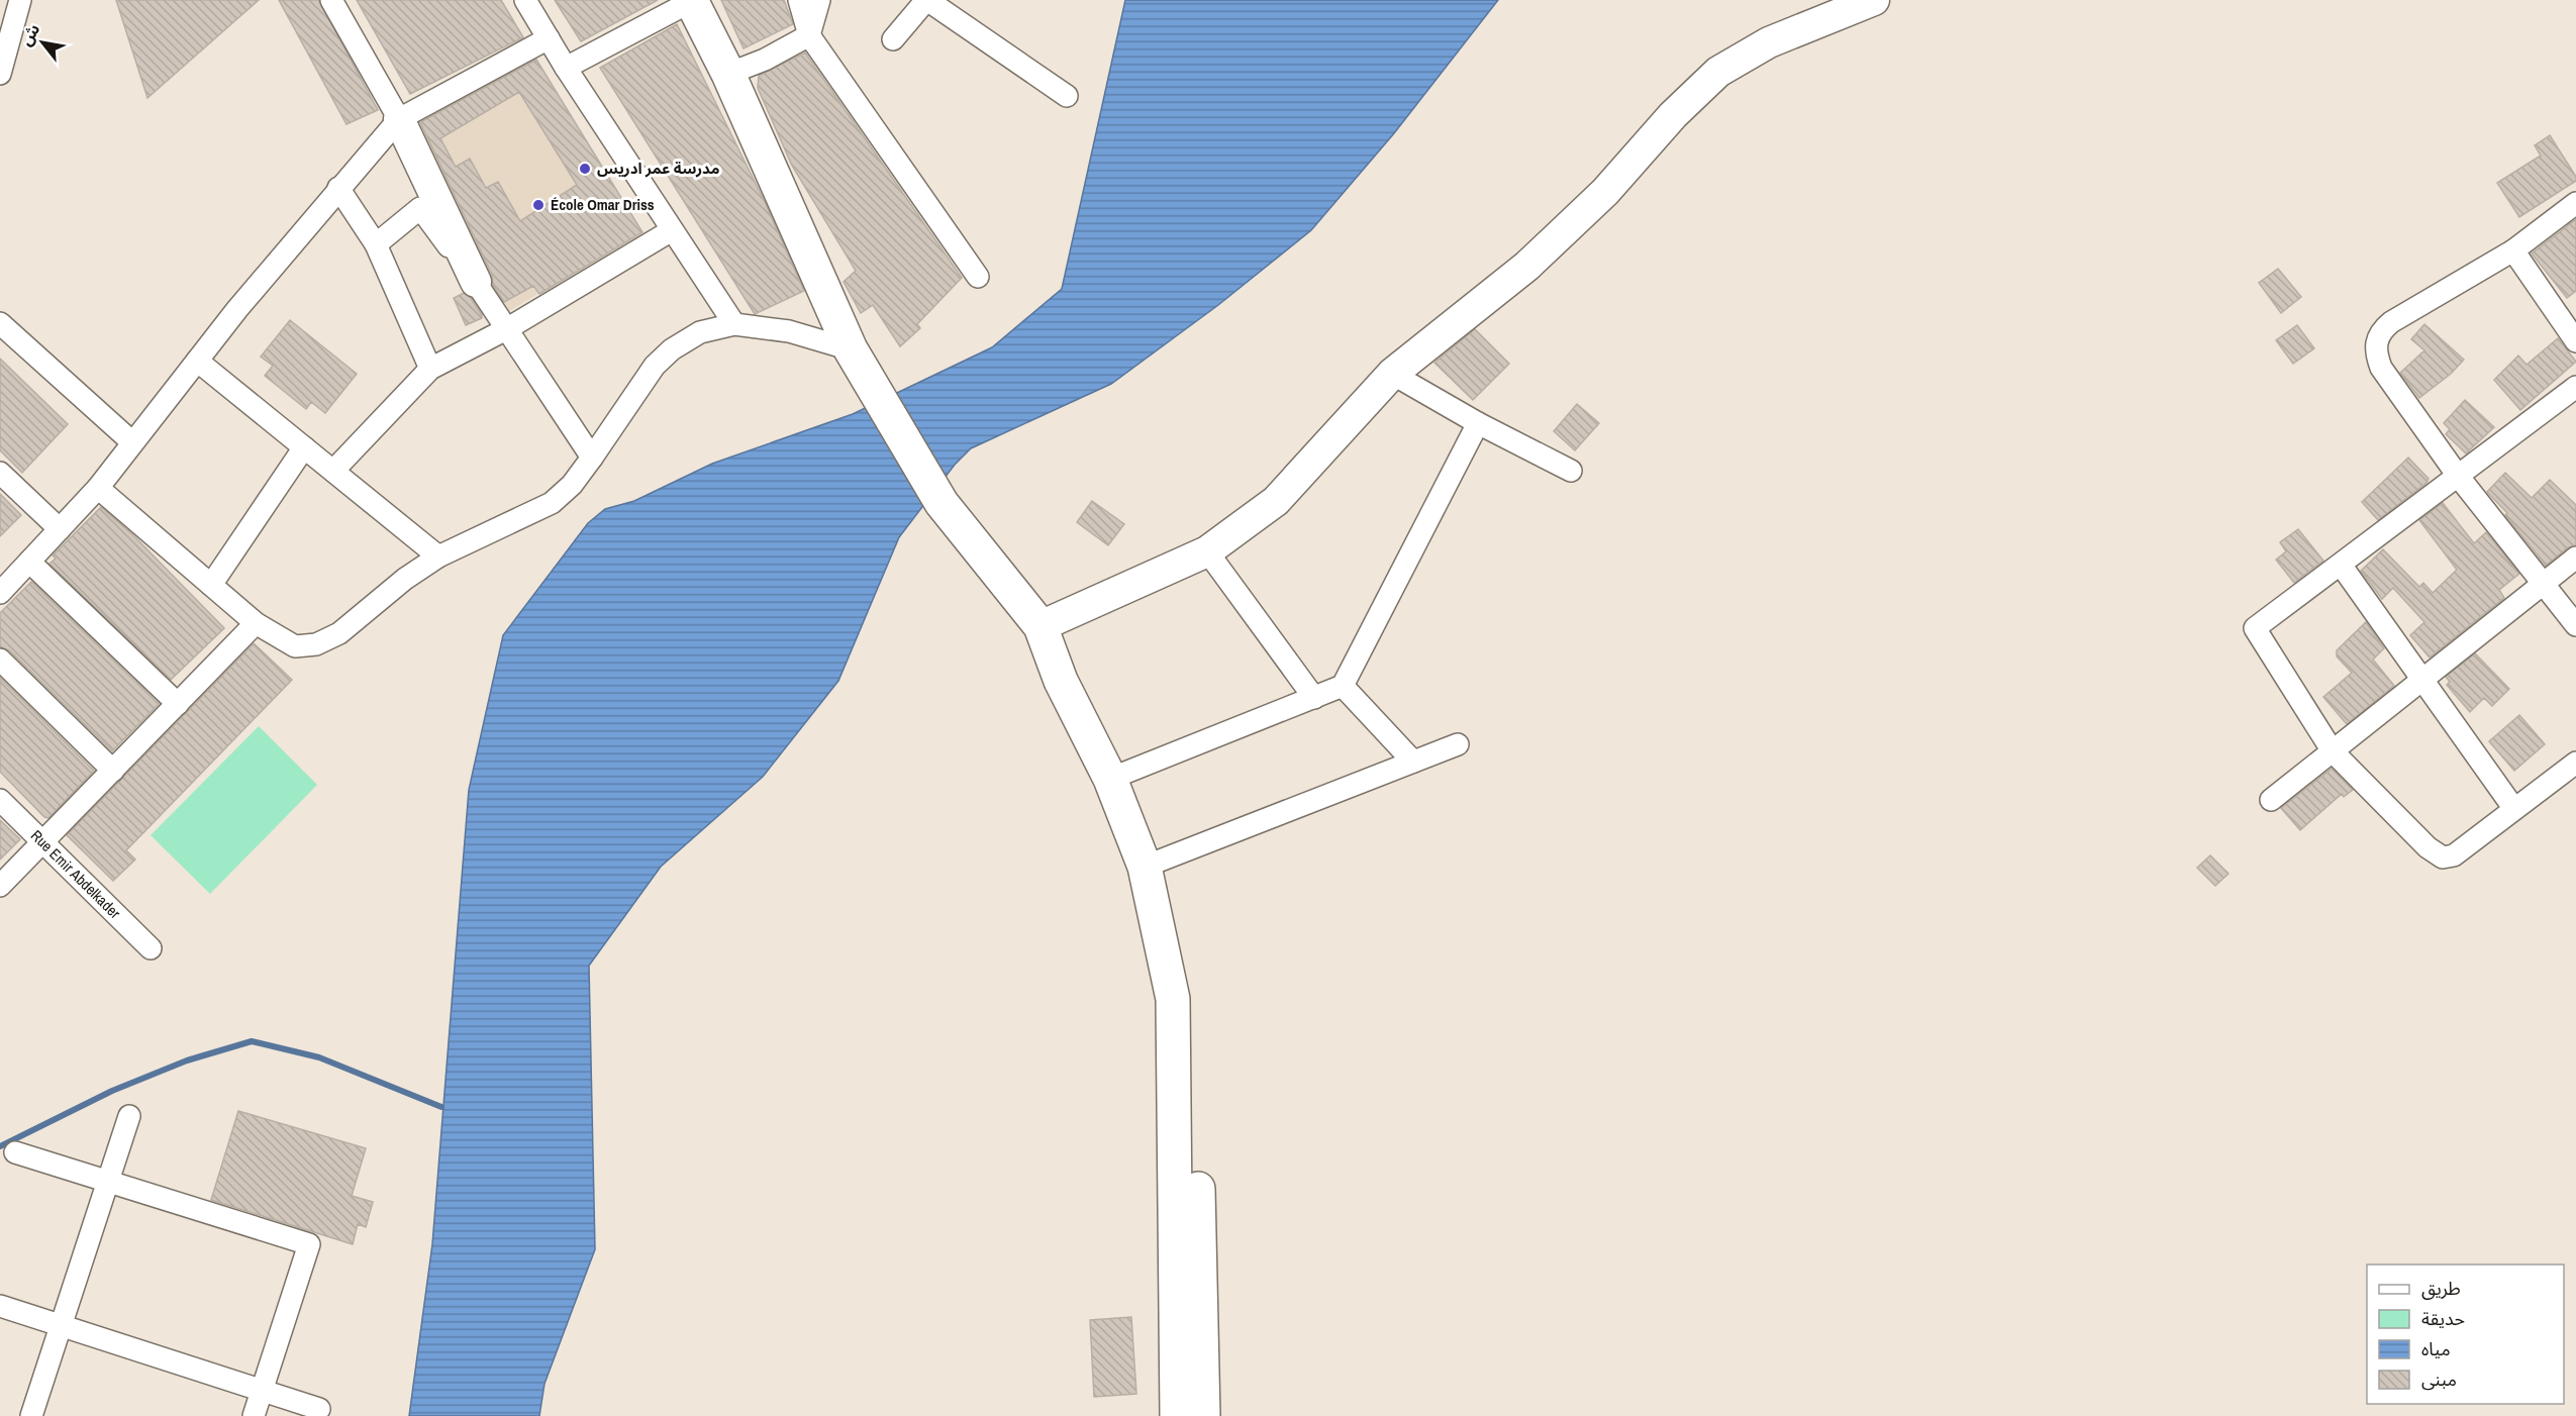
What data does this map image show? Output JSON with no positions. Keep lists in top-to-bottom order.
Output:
{
  "streets": {
    "street": ["Rue Emir Abdelkader"]
  },
  "places": ["مدرسة عمر ادريس", "École Omar Driss"],
  "legend": [
    "طريق",
    "حديقة",
    "مياه",
    "مبنى"
  ],
  "north": "top left"
}
